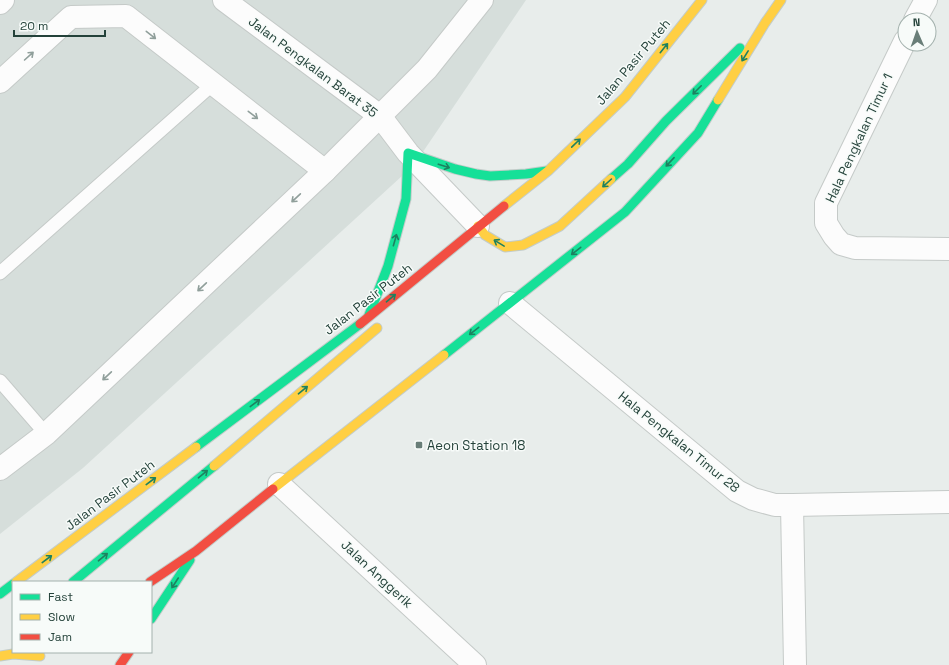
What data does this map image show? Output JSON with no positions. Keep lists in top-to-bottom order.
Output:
{
  "streets": {
    "main road": ["Jalan Pasir Puteh"],
    "street": [
      "Jalan Pengkalan Barat 35",
      "Hala Pengkalan Timur 1",
      "Hala Pengkalan Timur 28",
      "Jalan Anggerik"
    ]
  },
  "crossings": [
    ["Jalan Pasir Puteh", "Jalan Pengkalan Barat 35"]
  ],
  "places": {
    "transit": ["Aeon Station 18"]
  },
  "legend": ["Fast", "Slow", "Jam"],
  "scale_bar": "20 m",
  "north": "top"
}
